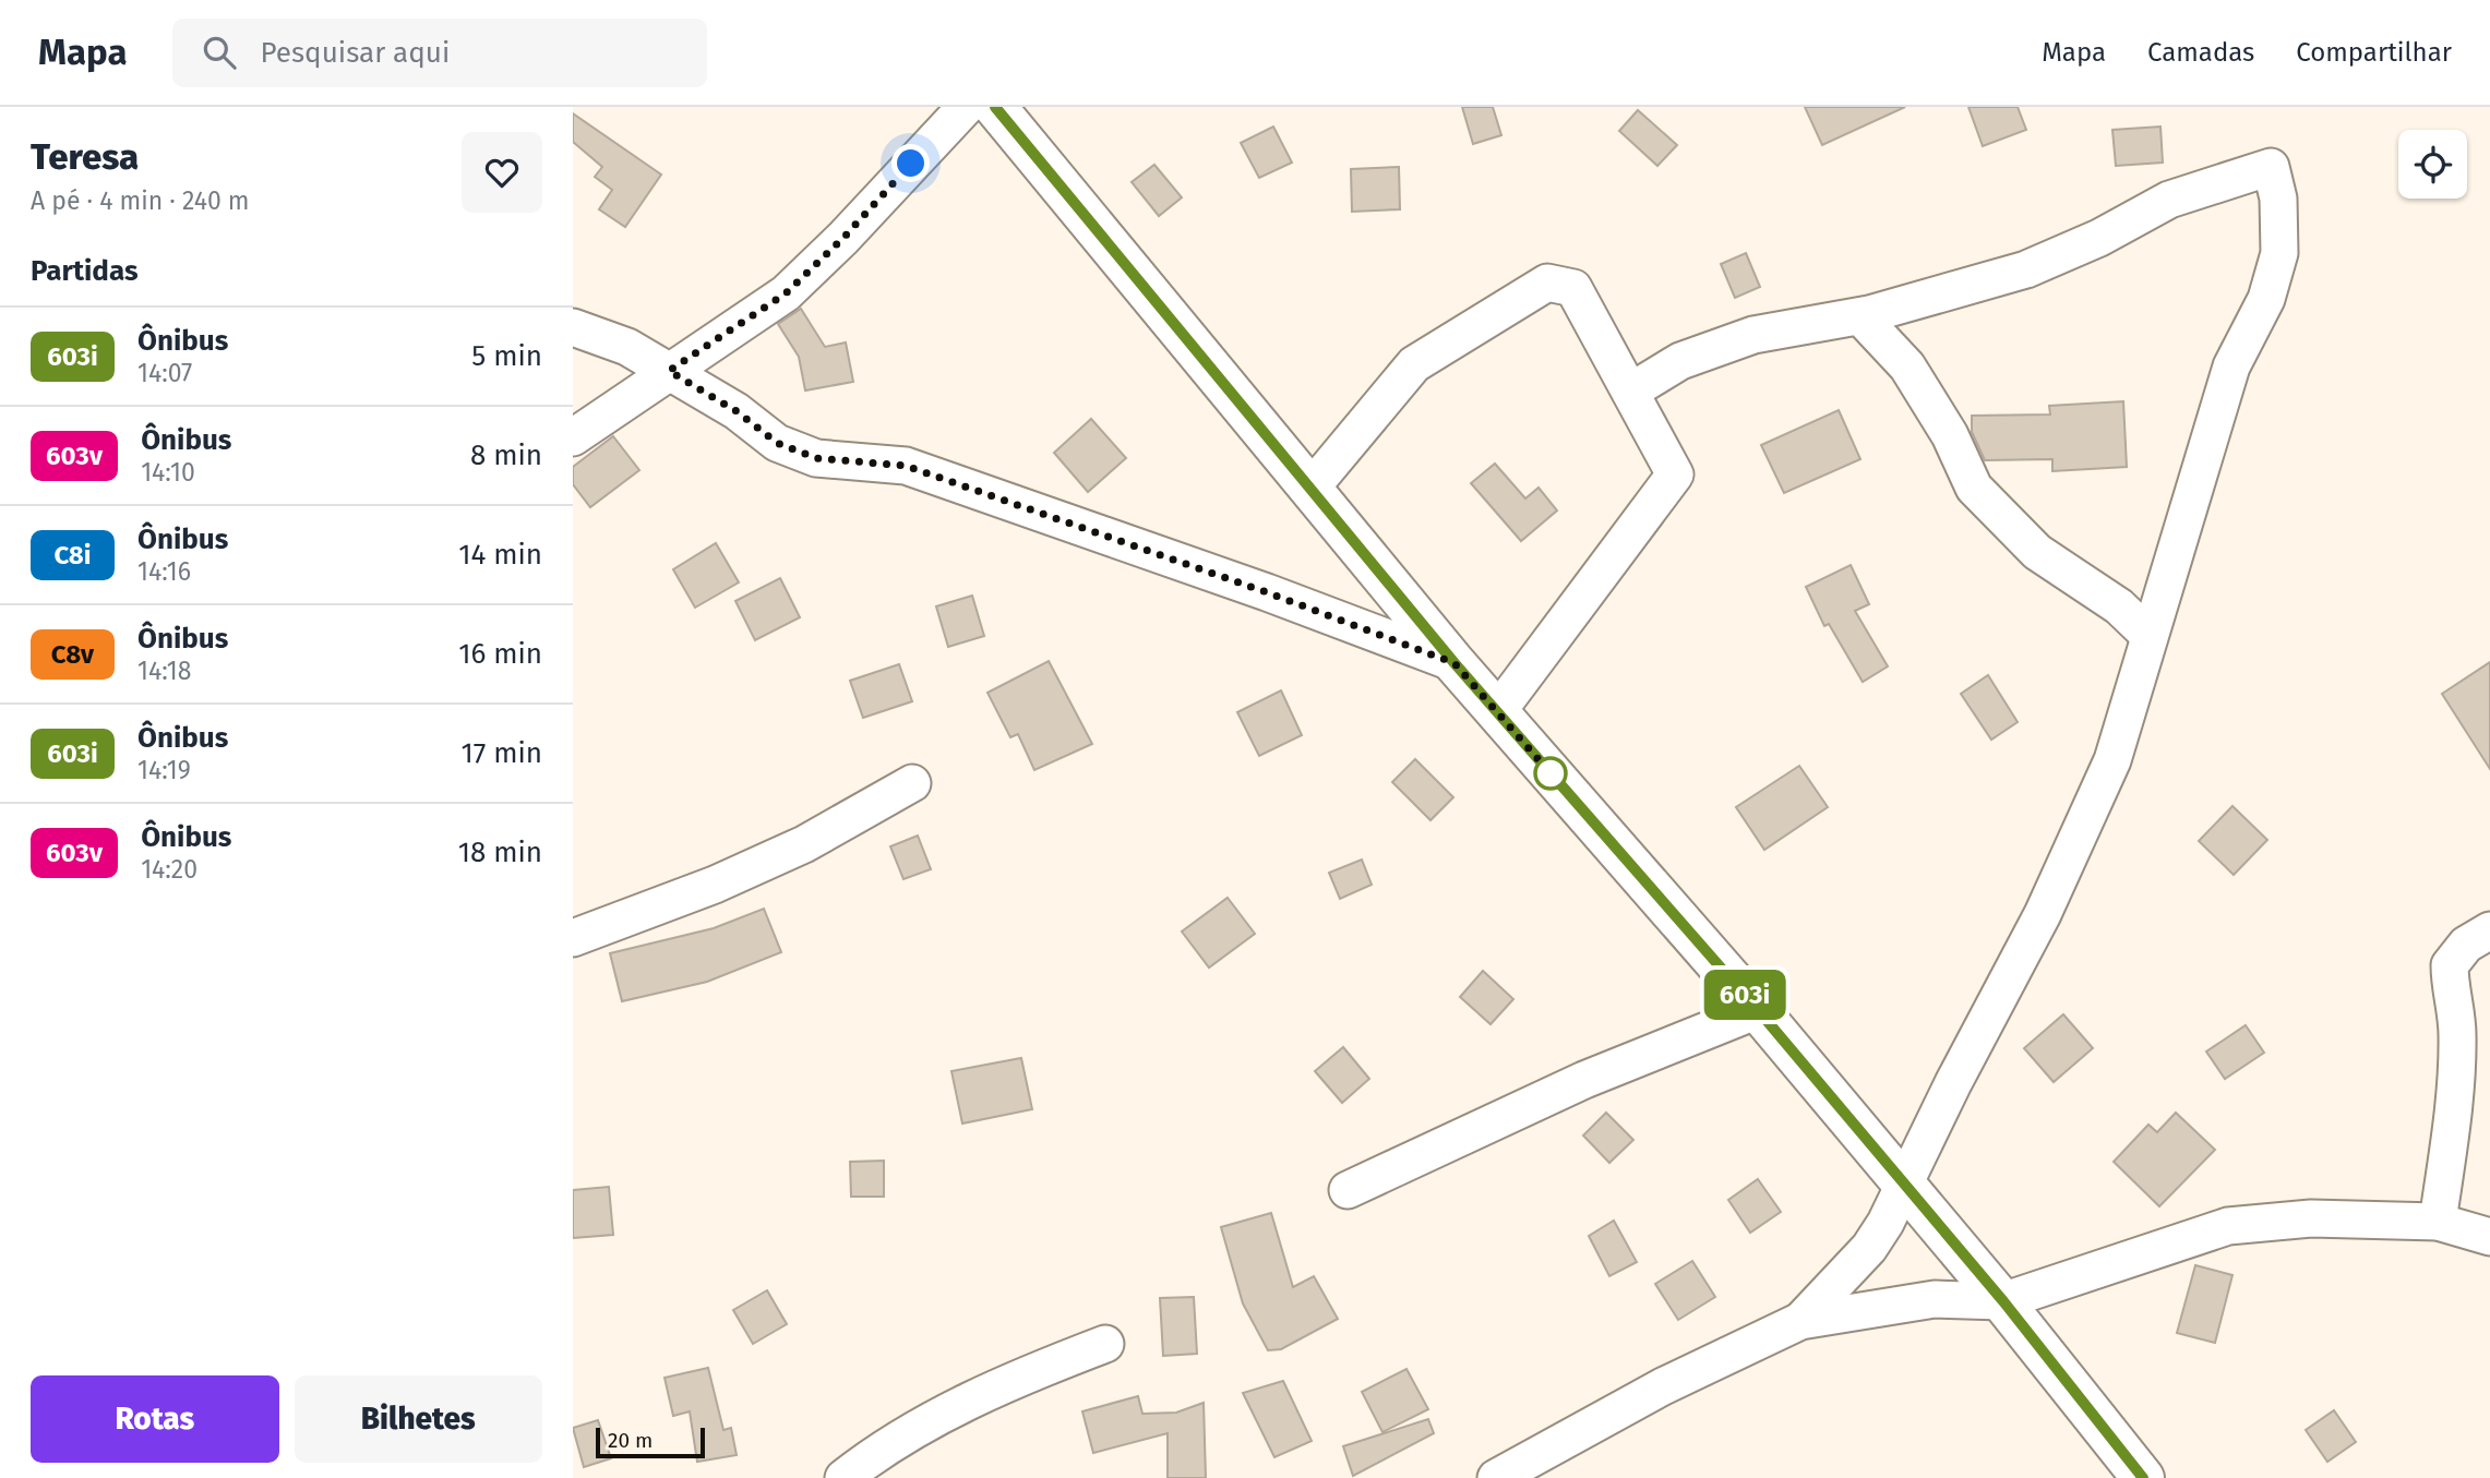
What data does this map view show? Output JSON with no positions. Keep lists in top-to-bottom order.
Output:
{
  "lines": ["bus line 603i"],
  "scale_bar": "20 m",
  "page": {
    "header": "Mapa",
    "search": "Pesquisar aqui",
    "nav": ["Mapa", "Camadas", "Compartilhar"],
    "heading": [
      ["Teresa", "A pé · 4 min · 240 m"],
      "Partidas"
    ],
    "on_map": "603i",
    "list": [
      {
        "mark": "603i",
        "name": "Ônibus",
        "note": "14:07",
        "value": "5 min"
      },
      {
        "mark": "603v",
        "name": "Ônibus",
        "note": "14:10",
        "value": "8 min"
      },
      {
        "mark": "C8i",
        "name": "Ônibus",
        "note": "14:16",
        "value": "14 min"
      },
      {
        "mark": "C8v",
        "name": "Ônibus",
        "note": "14:18",
        "value": "16 min"
      },
      {
        "mark": "603i",
        "name": "Ônibus",
        "note": "14:19",
        "value": "17 min"
      },
      {
        "mark": "603v",
        "name": "Ônibus",
        "note": "14:20",
        "value": "18 min"
      }
    ],
    "buttons": ["Rotas", "Bilhetes"],
    "scale": "20 m"
  }
}
